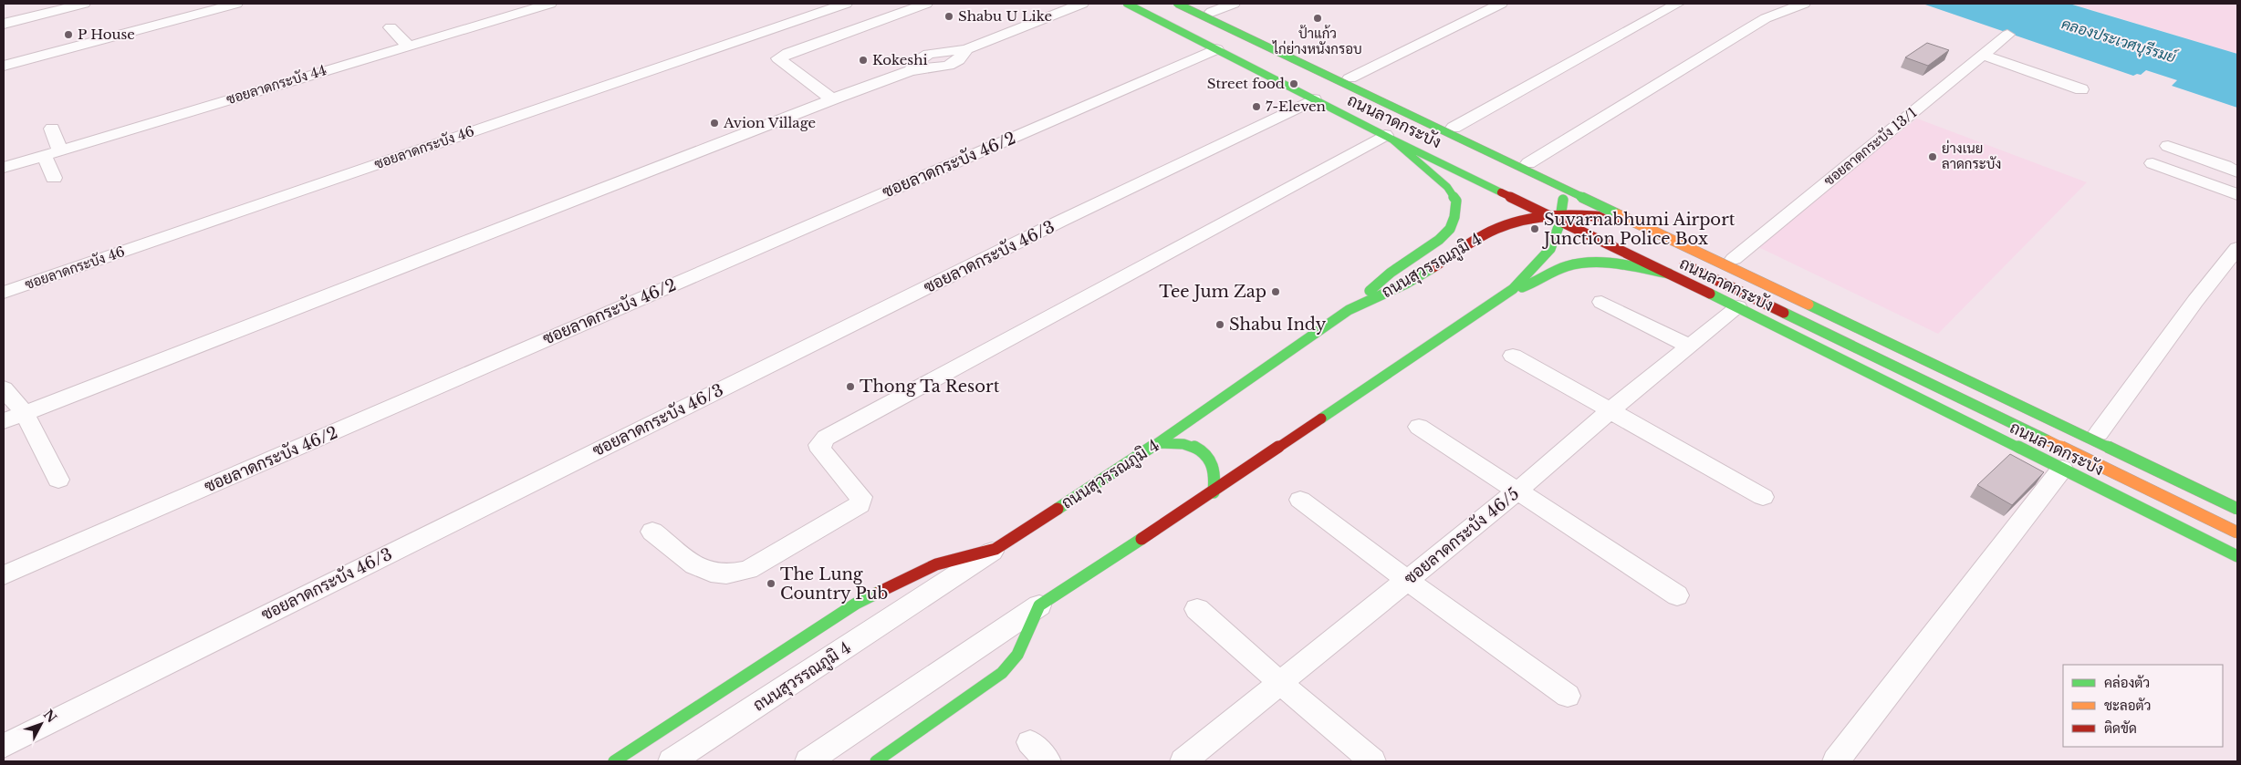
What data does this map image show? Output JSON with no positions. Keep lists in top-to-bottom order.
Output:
{
  "streets": {
    "main road": ["ถนนลาดกระบัง", "ถนนสุวรรณภูมิ 4"],
    "street": [
      "ซอยลาดกระบัง 44",
      "ซอยลาดกระบัง 13/1",
      "ซอยลาดกระบัง 46",
      "ซอยลาดกระบัง 46/2",
      "ซอยลาดกระบัง 46/3",
      "ซอยลาดกระบัง 46/5"
    ]
  },
  "crossings": [
    ["ถนนลาดกระบัง", "ซอยลาดกระบัง 13/1"],
    ["ถนนลาดกระบัง", "ซอยลาดกระบัง 46/2"],
    ["ถนนลาดกระบัง", "ซอยลาดกระบัง 46/3"],
    ["ถนนลาดกระบัง", "ถนนสุวรรณภูมิ 4"],
    ["ถนนลาดกระบัง", "ซอยลาดกระบัง 46/5"]
  ],
  "water": ["คลองประเวศบุรีรมย์"],
  "places": [
    "Shabu U Like",
    "ป้าแก้ว ไก่ย่างหนังกรอบ",
    "P House",
    "Kokeshi",
    "Street food",
    "7-Eleven",
    "Avion Village",
    "ย่างเนย ลาดกระบัง",
    "Suvarnabhumi Airport Junction Police Box",
    "Tee Jum Zap",
    "Shabu Indy",
    "Thong Ta Resort",
    "The Lung Country Pub"
  ],
  "legend": ["คล่องตัว", "ชะลอตัว", "ติดขัด"],
  "north": "top right"
}
